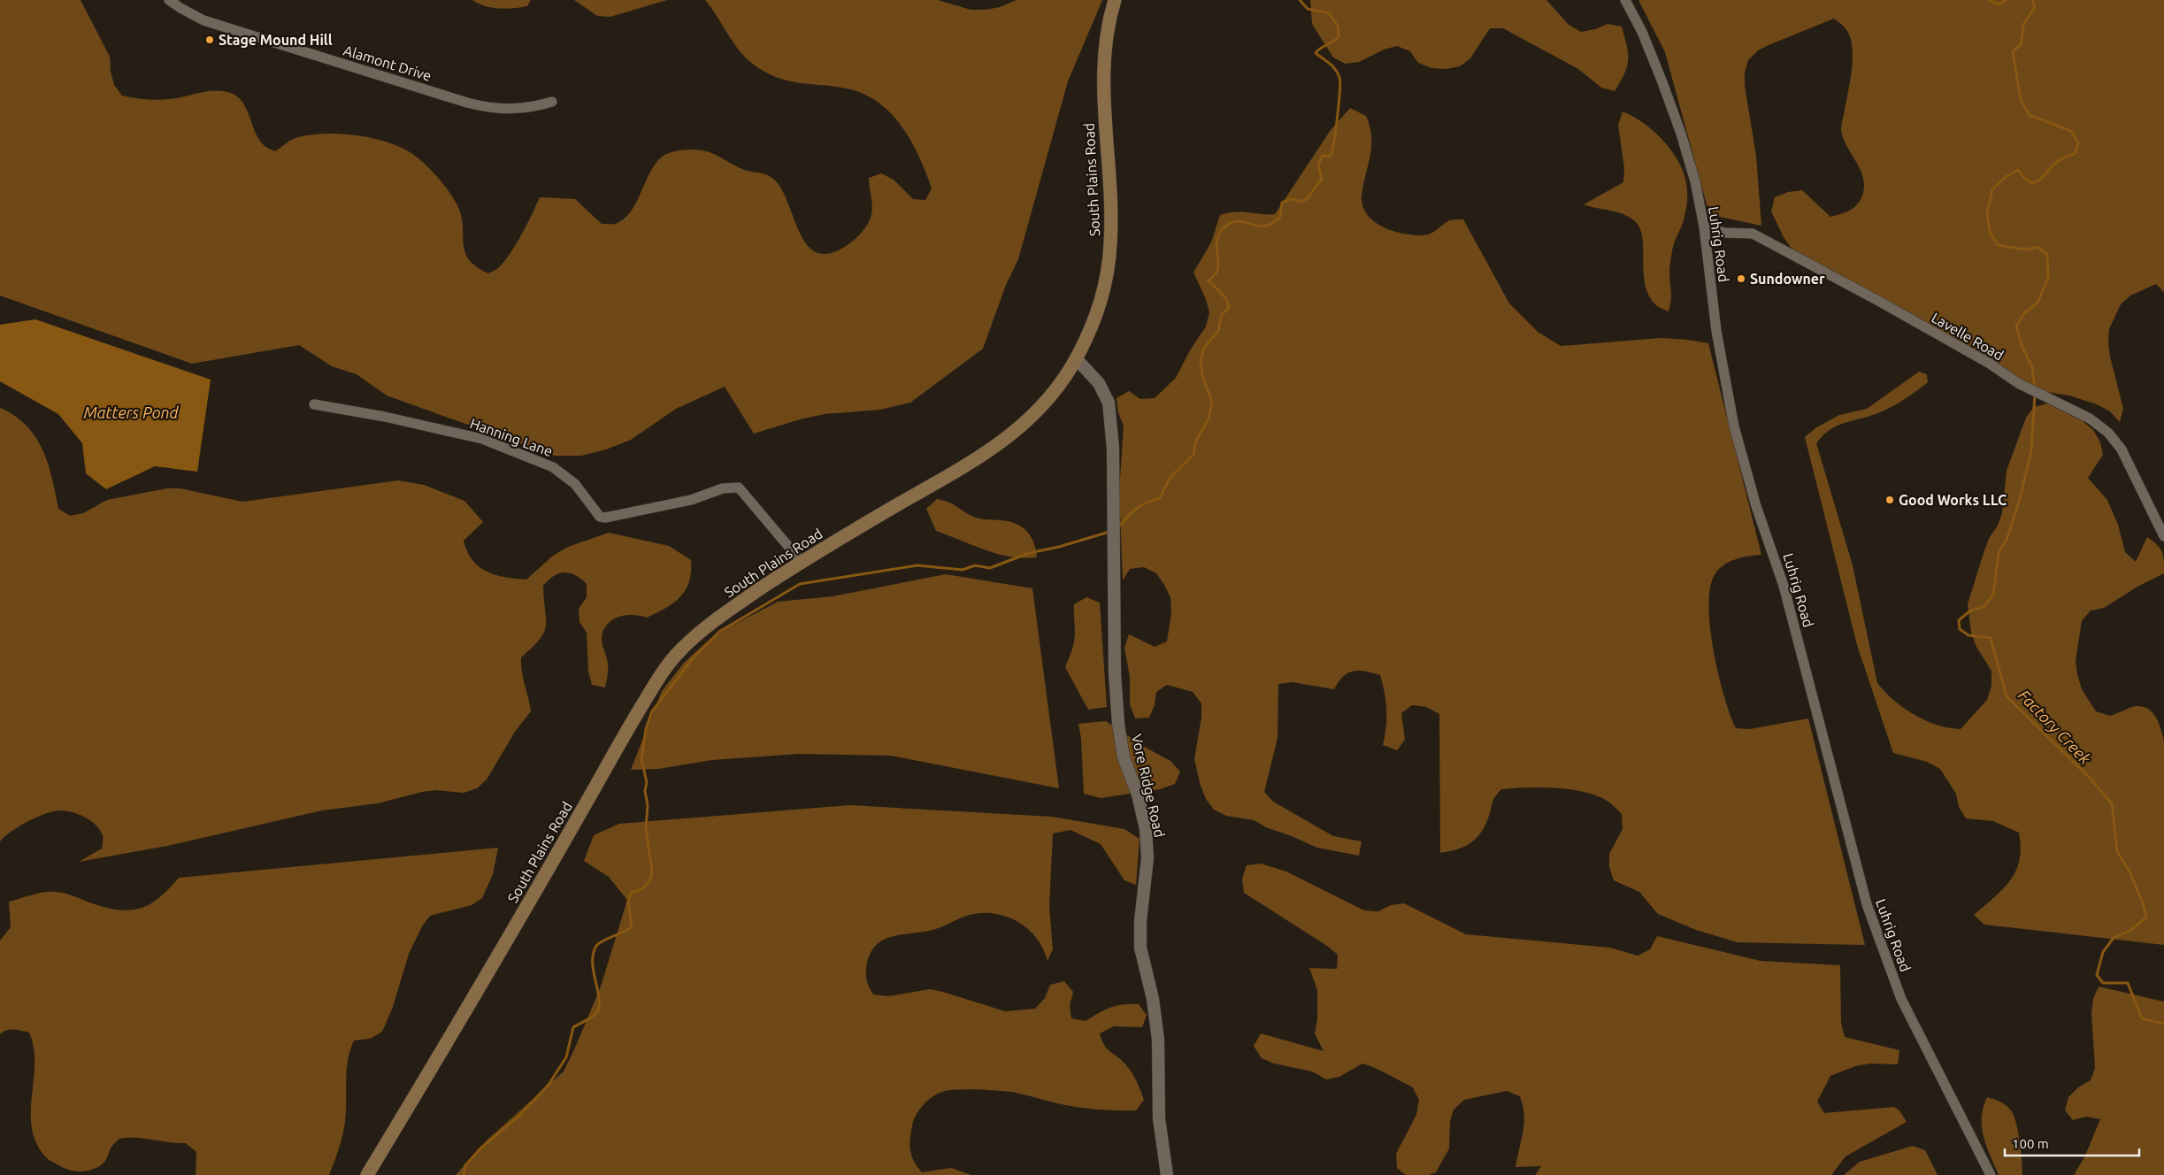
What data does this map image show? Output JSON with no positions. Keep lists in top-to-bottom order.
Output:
{
  "streets": {
    "main road": ["South Plains Road"],
    "street": [
      "Alamont Drive",
      "Luhrig Road",
      "Lavelle Road",
      "Hanning Lane",
      "Vore Ridge Road"
    ]
  },
  "crossings": [
    ["South Plains Road", "Hanning Lane"],
    ["South Plains Road", "Vore Ridge Road"],
    ["Luhrig Road", "Lavelle Road"]
  ],
  "water": ["Matters Pond", "Factory Creek"],
  "places": ["Stage Mound Hill", "Sundowner", "Good Works LLC"],
  "scale_bar": "100 m"
}
